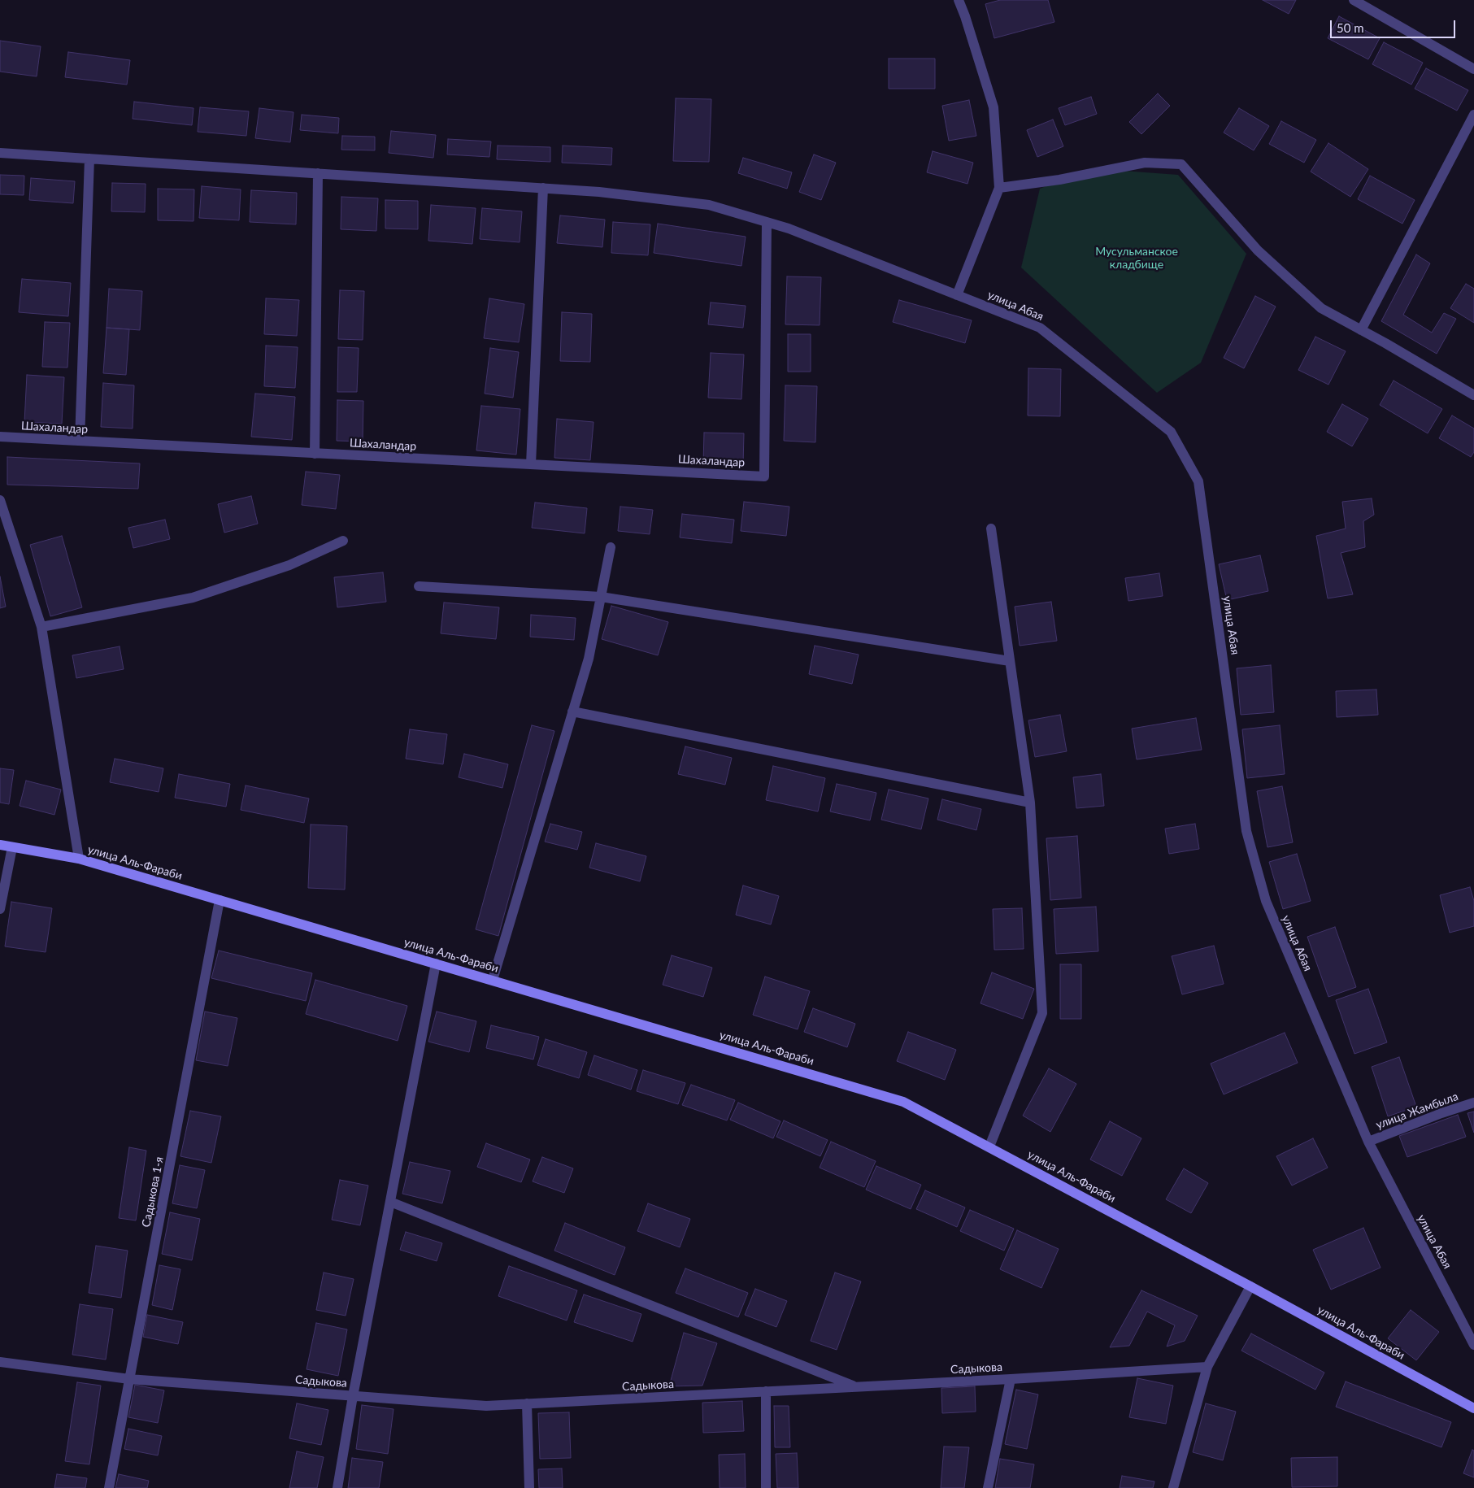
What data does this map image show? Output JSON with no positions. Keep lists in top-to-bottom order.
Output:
{
  "streets": {
    "main road": ["улица Аль-Фараби"],
    "street": [
      "улица Абая",
      "Шахаландар",
      "улица Жамбыла",
      "Садыкова 1-я",
      "Садыкова"
    ]
  },
  "crossings": [
    ["улица Абая", "Шахаландар"],
    ["улица Абая", "улица Жамбыла"],
    ["улица Аль-Фараби", "Садыкова 1-я"],
    ["Садыкова 1-я", "Садыкова"]
  ],
  "parks": ["Мусульманское кладбище"],
  "scale_bar": "50 m"
}
